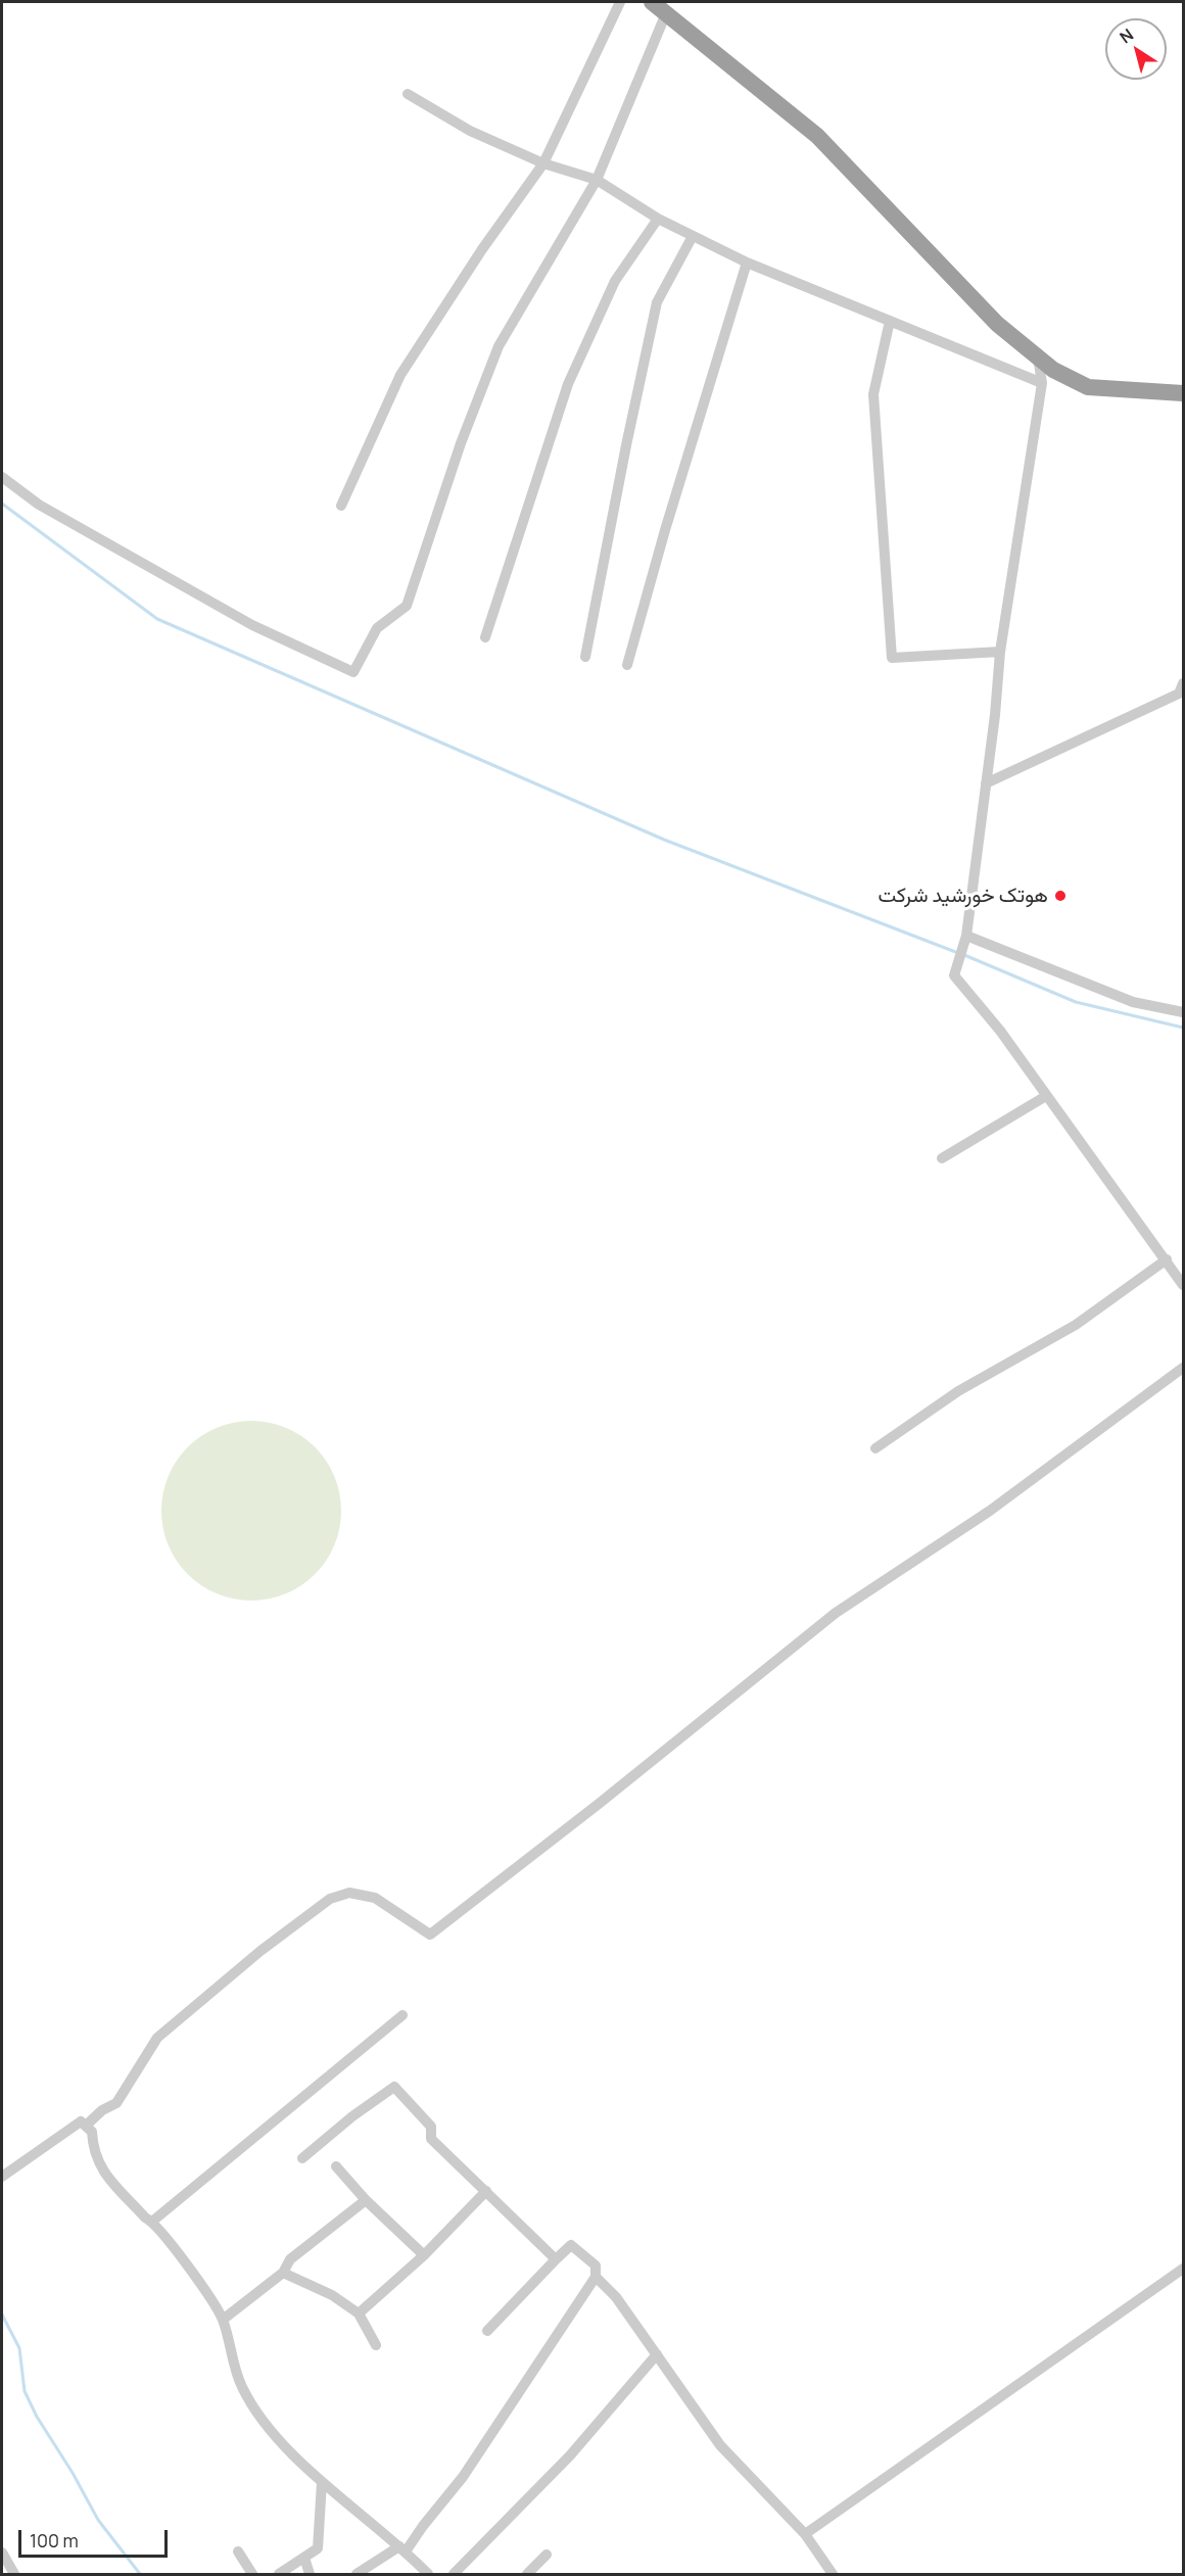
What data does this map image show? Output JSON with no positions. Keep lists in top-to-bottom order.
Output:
{
  "places": ["هوتک خورشید شرکت"],
  "scale_bar": "100 m",
  "north": "top left"
}
